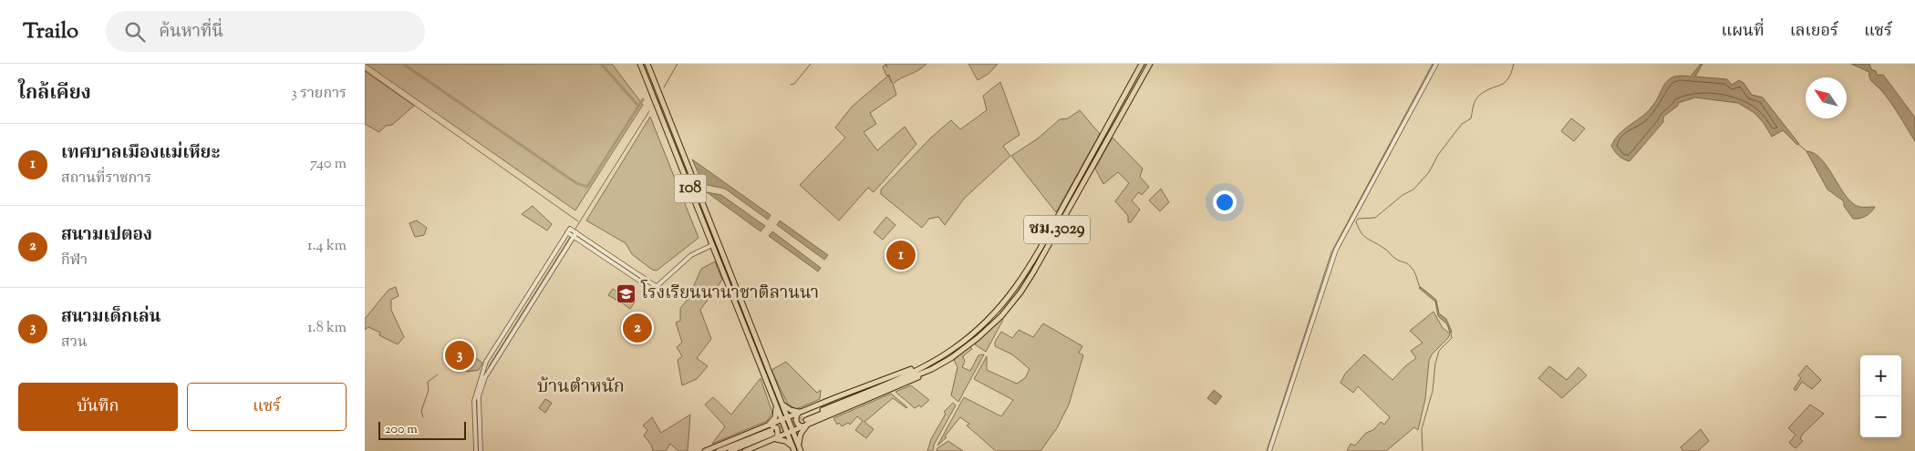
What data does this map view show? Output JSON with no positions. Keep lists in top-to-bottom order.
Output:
{
  "streets": {
    "main road": ["108", "ชม.3029"]
  },
  "districts": ["บ้านตำหนัก"],
  "places": {
    "school or university": ["โรงเรียนนานาชาติลานนา"]
  },
  "scale_bar": "200 m",
  "north": "top left",
  "page": {
    "header": "Trailo",
    "search": "ค้นหาที่นี่",
    "nav": ["แผนที่", "เลเยอร์", "แชร์"],
    "heading": ["ใกล้เคียง", "3 รายการ"],
    "list": [
      {
        "mark": "1",
        "name": "เทศบาลเมืองแม่เหียะ",
        "note": "สถานที่ราชการ",
        "value": "740 m"
      },
      {
        "mark": "2",
        "name": "สนามเปตอง",
        "note": "กีฬา",
        "value": "1.4 km"
      },
      {
        "mark": "3",
        "name": "สนามเด็กเล่น",
        "note": "สวน",
        "value": "1.8 km"
      }
    ],
    "pins": ["1", "2", "3"],
    "map_buttons": ["+", "−"],
    "buttons": ["บันทึก", "แชร์"],
    "scale": "200 m"
  }
}
